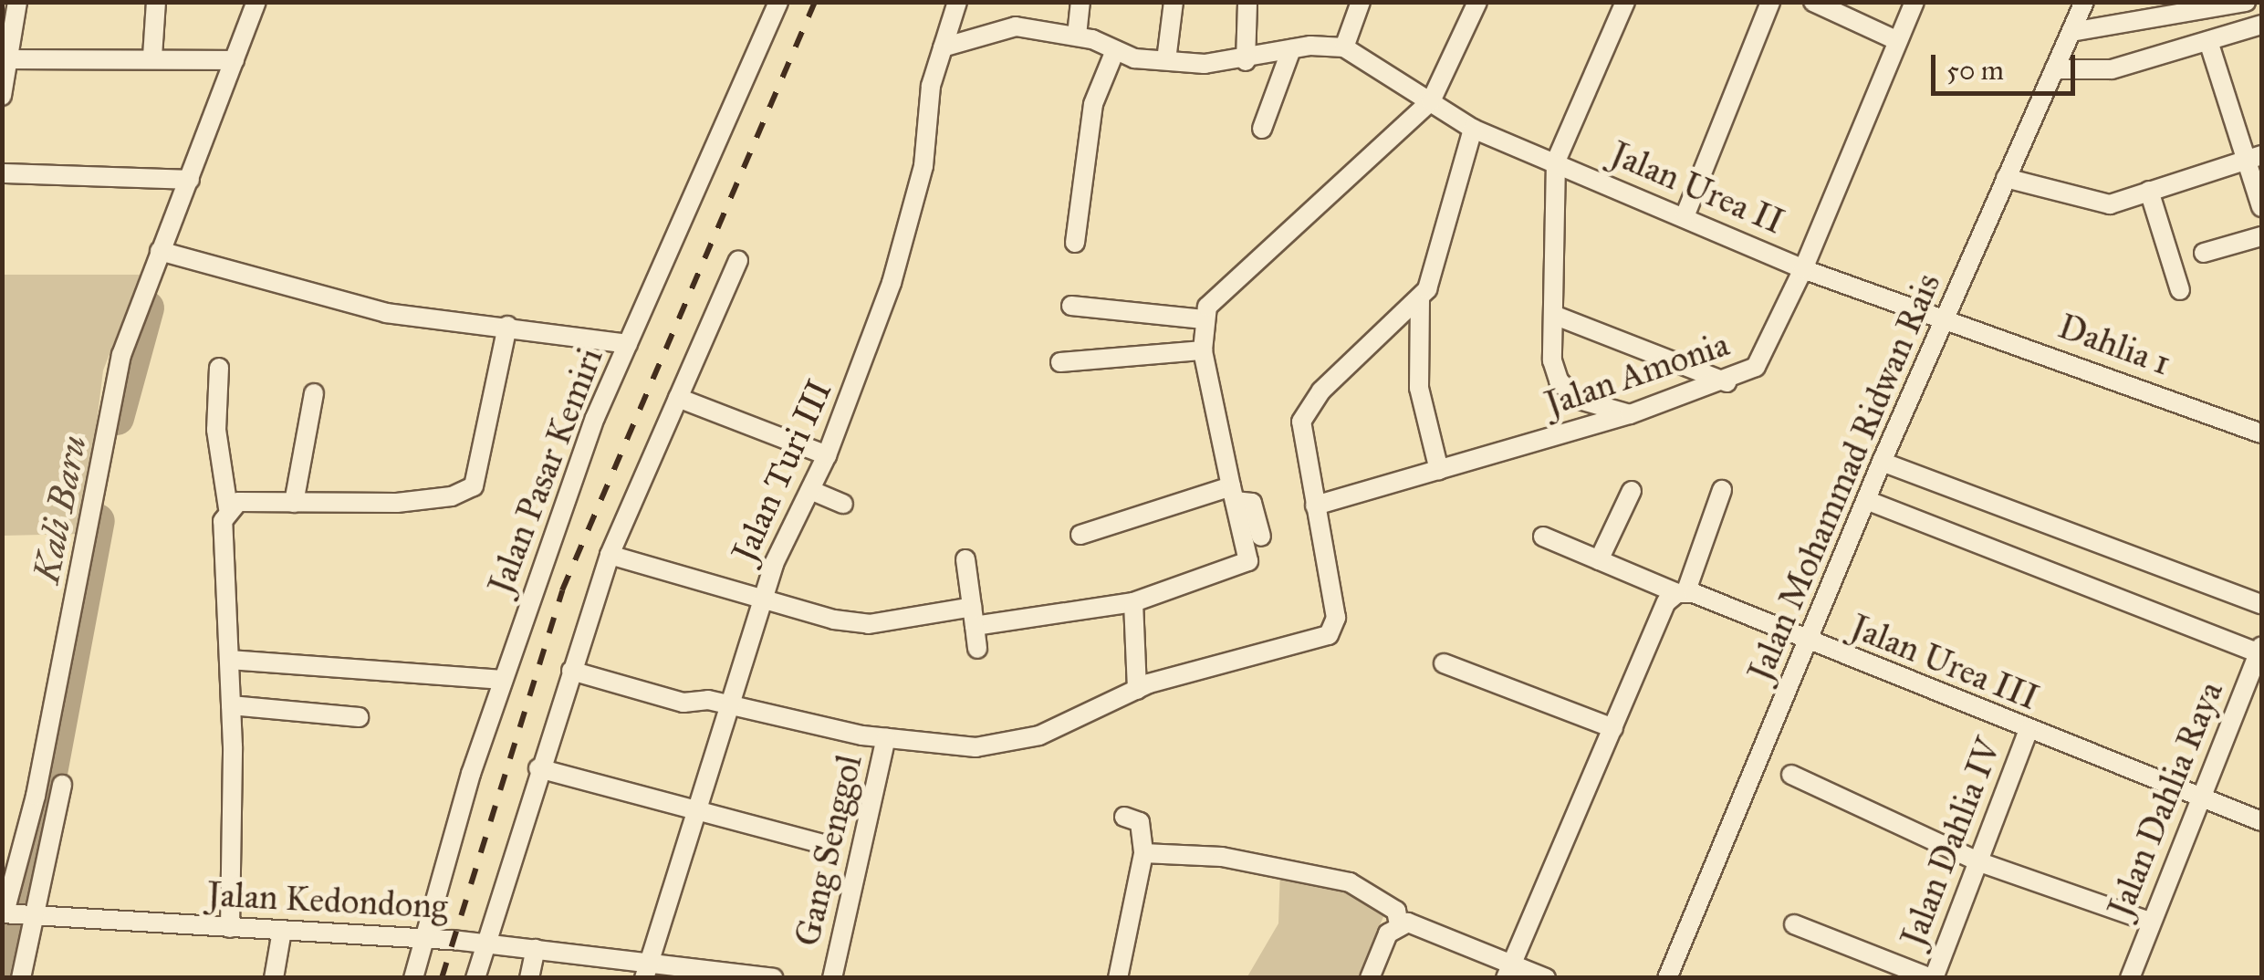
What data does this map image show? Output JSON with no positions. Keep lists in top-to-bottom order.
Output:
{
  "streets": {
    "street": [
      "Jalan Urea II",
      "Dahlia 1",
      "Jalan Amonia",
      "Jalan Pasar Kemiri",
      "Jalan Turi III",
      "Jalan Mohammad Ridwan Rais",
      "Jalan Urea III",
      "Jalan Dahlia Raya",
      "Jalan Dahlia IV",
      "Gang Senggol",
      "Jalan Kedondong"
    ]
  },
  "crossings": [
    ["Jalan Urea II", "Dahlia 1"],
    ["Jalan Urea II", "Jalan Amonia"],
    ["Jalan Urea II", "Jalan Mohammad Ridwan Rais"],
    ["Dahlia 1", "Jalan Mohammad Ridwan Rais"],
    ["Jalan Pasar Kemiri", "Jalan Kedondong"],
    ["Jalan Turi III", "Jalan Kedondong"],
    ["Jalan Mohammad Ridwan Rais", "Jalan Urea III"],
    ["Jalan Urea III", "Jalan Dahlia Raya"],
    ["Jalan Urea III", "Jalan Dahlia IV"]
  ],
  "water": ["Kali Baru"],
  "scale_bar": "50 m"
}
